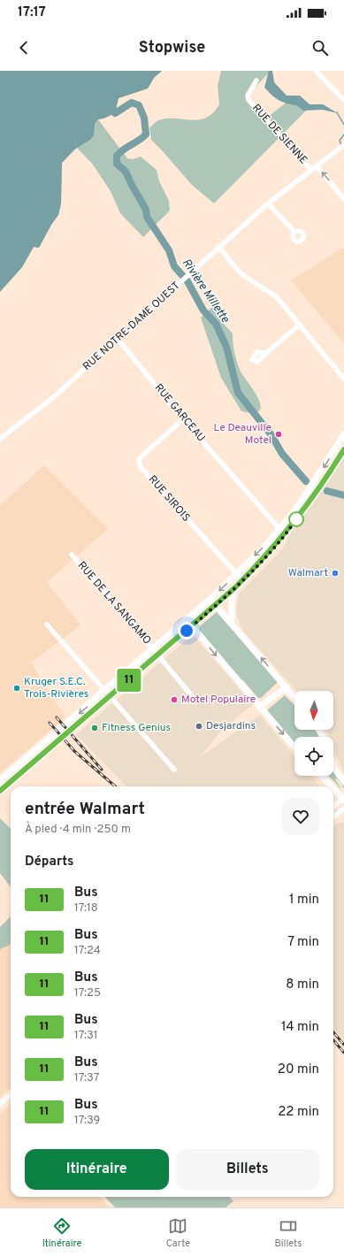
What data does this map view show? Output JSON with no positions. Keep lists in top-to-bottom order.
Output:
{
  "streets": {
    "street": [
      "RUE DE SIENNE",
      "RUE NOTRE-DAME OUEST",
      "RUE GARCEAU",
      "RUE SIROIS",
      "RUE DE LA SANGAMO"
    ]
  },
  "crossings": [
    ["RUE DE SIENNE", "RUE NOTRE-DAME OUEST"],
    ["RUE NOTRE-DAME OUEST", "RUE GARCEAU"],
    ["RUE GARCEAU", "RUE SIROIS"]
  ],
  "water": ["Rivière Millette"],
  "places": [
    "Le Deauville Motel",
    "Walmart",
    "Kruger S.E.C. Trois-Rivières",
    "Motel Populaire",
    "Desjardins",
    "Fitness Genius"
  ],
  "lines": ["bus line 11"],
  "north": "bottom",
  "page": {
    "status": "17:17",
    "header": "Stopwise",
    "on_map": "11",
    "heading": [
      ["entrée Walmart", "À pied · 4 min · 250 m"],
      "Départs"
    ],
    "list": [
      {
        "mark": "11",
        "name": "Bus",
        "note": "17:18",
        "value": "1 min"
      },
      {
        "mark": "11",
        "name": "Bus",
        "note": "17:24",
        "value": "7 min"
      },
      {
        "mark": "11",
        "name": "Bus",
        "note": "17:25",
        "value": "8 min"
      },
      {
        "mark": "11",
        "name": "Bus",
        "note": "17:31",
        "value": "14 min"
      },
      {
        "mark": "11",
        "name": "Bus",
        "note": "17:37",
        "value": "20 min"
      },
      {
        "mark": "11",
        "name": "Bus",
        "note": "17:39",
        "value": "22 min"
      }
    ],
    "buttons": ["Itinéraire", "Billets"],
    "tabs": ["Itinéraire", "Carte", "Billets"]
  }
}
